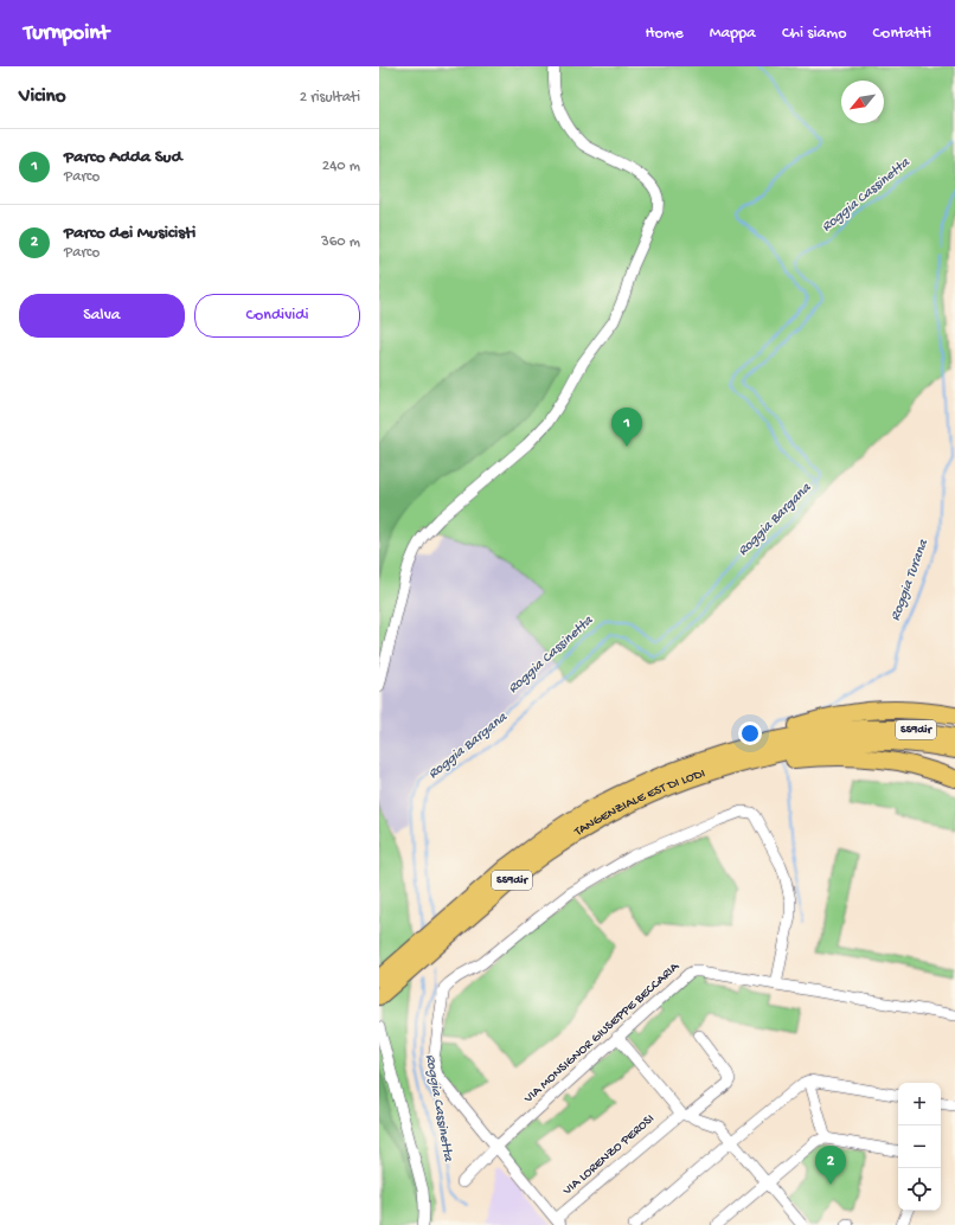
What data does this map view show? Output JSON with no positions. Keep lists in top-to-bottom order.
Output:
{
  "streets": {
    "highway": ["SS9dir", "TANGENZIALE EST DI LODI"],
    "street": ["VIA MONSIGNOR GIUSEPPE BECCARIA", "VIA LORENZO PEROSI"]
  },
  "water": ["Roggia Cassinetta", "Roggia Bargana", "Roggia Turana"],
  "north": "bottom left",
  "page": {
    "header": "Turnpoint",
    "nav": [
      "Home",
      "Mappa",
      "Chi siamo",
      "Contatti"
    ],
    "heading": ["Vicino", "2 risultati"],
    "list": [
      {
        "mark": "1",
        "name": "Parco Adda Sud",
        "note": "Parco",
        "value": "240 m"
      },
      {
        "mark": "2",
        "name": "Parco dei Musicisti",
        "note": "Parco",
        "value": "360 m"
      }
    ],
    "buttons": ["Salva", "Condividi"],
    "pins": ["1", "2"],
    "map_buttons": ["+", "−"]
  }
}
